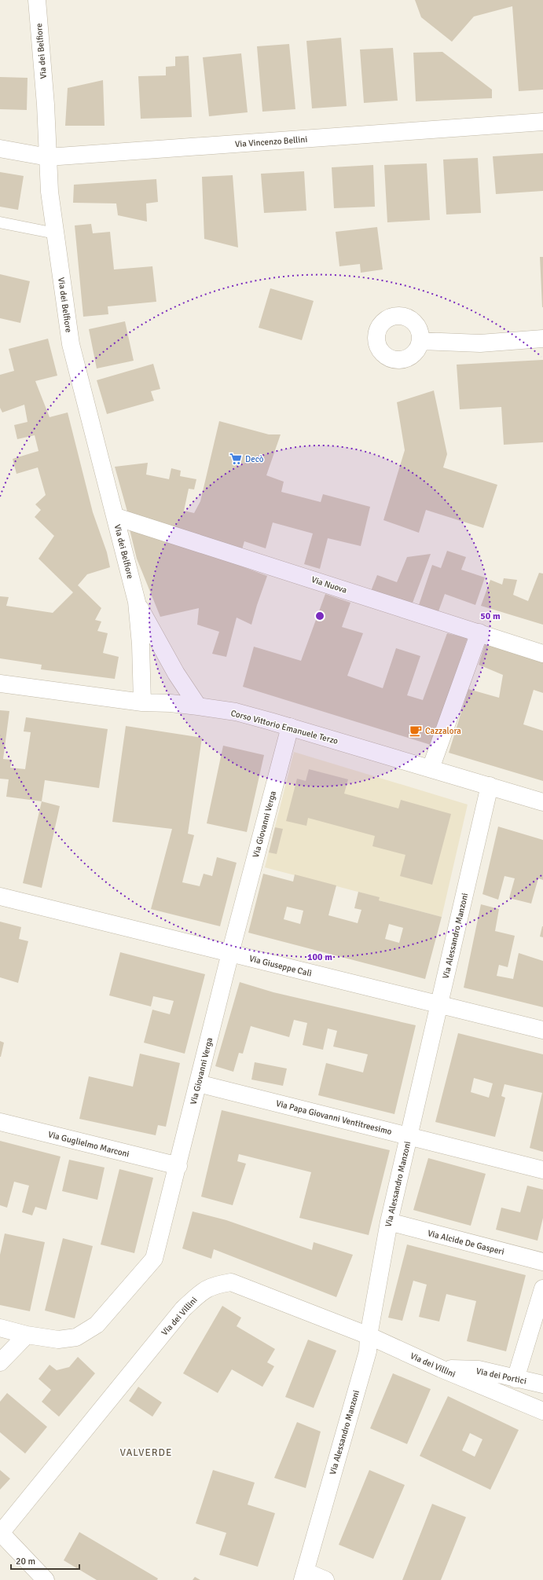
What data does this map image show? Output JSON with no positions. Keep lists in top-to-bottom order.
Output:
{
  "streets": {
    "street": [
      "Via dei Belfiore",
      "Via Vincenzo Bellini",
      "Via Nuova",
      "Corso Vittorio Emanuele Terzo",
      "Via Giovanni Verga",
      "Via Alessandro Manzoni",
      "Via Giuseppe Calì",
      "Via Papa Giovanni Ventitreesimo",
      "Via Guglielmo Marconi",
      "Via Alcide De Gasperi",
      "Via dei Villini",
      "Via dei Portici"
    ]
  },
  "crossings": [
    ["Via dei Belfiore", "Via Vincenzo Bellini"],
    ["Via dei Belfiore", "Via Nuova"],
    ["Corso Vittorio Emanuele Terzo", "Via Giovanni Verga"],
    ["Corso Vittorio Emanuele Terzo", "Via Alessandro Manzoni"],
    ["Via Giovanni Verga", "Via Giuseppe Calì"],
    ["Via Giovanni Verga", "Via Papa Giovanni Ventitreesimo"],
    ["Via Giovanni Verga", "Via Guglielmo Marconi"],
    ["Via Alessandro Manzoni", "Via Giuseppe Calì"],
    ["Via Alessandro Manzoni", "Via Papa Giovanni Ventitreesimo"],
    ["Via Alessandro Manzoni", "Via Alcide De Gasperi"],
    ["Via Alessandro Manzoni", "Via dei Villini"],
    ["Via dei Villini", "Via dei Portici"]
  ],
  "districts": ["VALVERDE"],
  "places": {
    "supermarket": ["Decò"],
    "cafe": ["Cazzalora"]
  },
  "scale_bar": "20 m",
  "rings": ["50 m", "100 m"]
}
